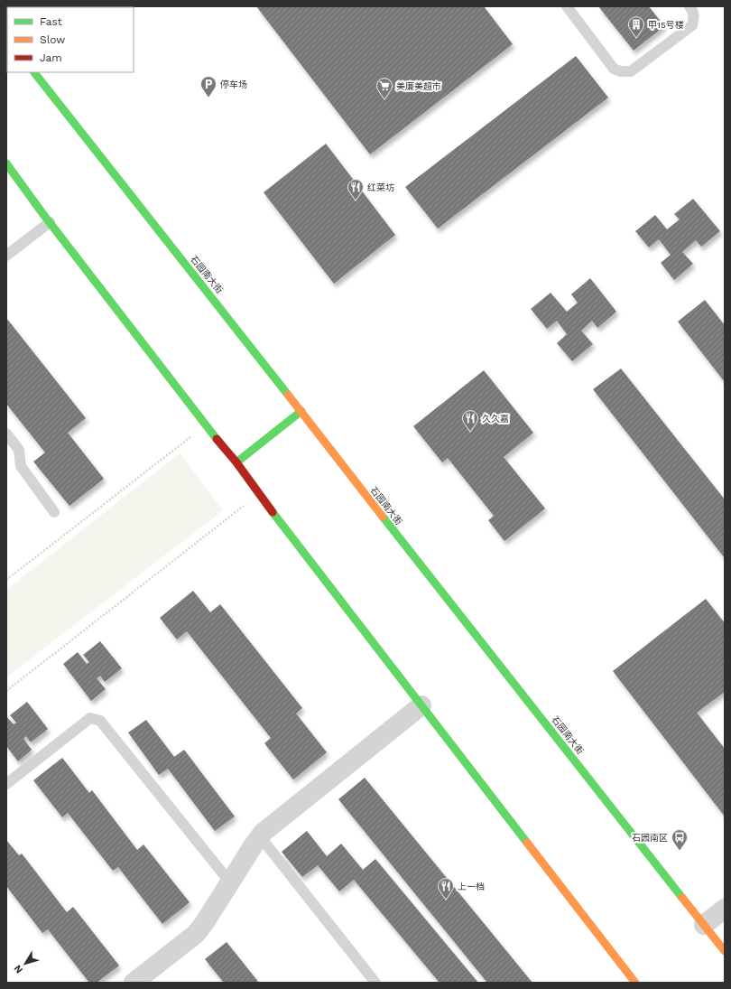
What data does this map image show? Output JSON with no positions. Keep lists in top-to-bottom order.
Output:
{
  "streets": {
    "main road": ["石园南大街"]
  },
  "places": {
    "building": ["甲15号楼"],
    "parking": ["停车场"],
    "supermarket": ["美廉美超市"],
    "restaurant": ["红菜坊", "久久嘉", "上一档"],
    "bus stop": ["石园南区"]
  },
  "legend": ["Fast", "Slow", "Jam"],
  "north": "bottom left"
}
